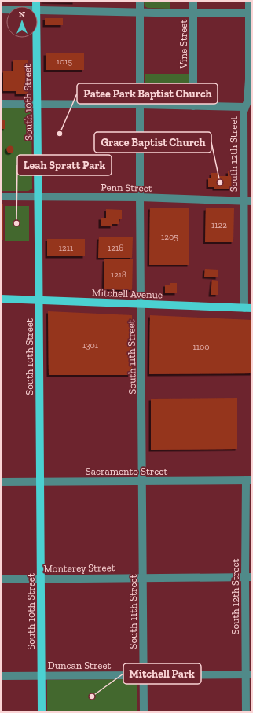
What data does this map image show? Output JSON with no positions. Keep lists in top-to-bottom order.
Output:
{
  "streets": {
    "main road": ["South 10th Street", "Mitchell Avenue"],
    "street": [
      "Vine Street",
      "South 12th Street",
      "Penn Street",
      "South 11th Street",
      "Sacramento Street",
      "Monterey Street",
      "Duncan Street"
    ]
  },
  "crossings": [
    ["South 10th Street", "Penn Street"],
    ["South 10th Street", "Mitchell Avenue"],
    ["South 10th Street", "Sacramento Street"],
    ["South 10th Street", "Monterey Street"],
    ["South 10th Street", "Duncan Street"],
    ["South 12th Street", "Penn Street"],
    ["South 12th Street", "Mitchell Avenue"],
    ["South 12th Street", "Sacramento Street"],
    ["South 12th Street", "Monterey Street"],
    ["South 12th Street", "Duncan Street"],
    ["Penn Street", "South 11th Street"],
    ["Mitchell Avenue", "South 11th Street"],
    ["South 11th Street", "Sacramento Street"],
    ["South 11th Street", "Monterey Street"],
    ["South 11th Street", "Duncan Street"]
  ],
  "places": [
    "Patee Park Baptist Church",
    "Grace Baptist Church",
    "Leah Spratt Park",
    "Mitchell Park"
  ],
  "house_numbers": [
    "1015",
    "1122",
    "1205",
    "1211",
    "1216",
    "1218",
    "1301",
    "1100"
  ],
  "north": "top"
}
